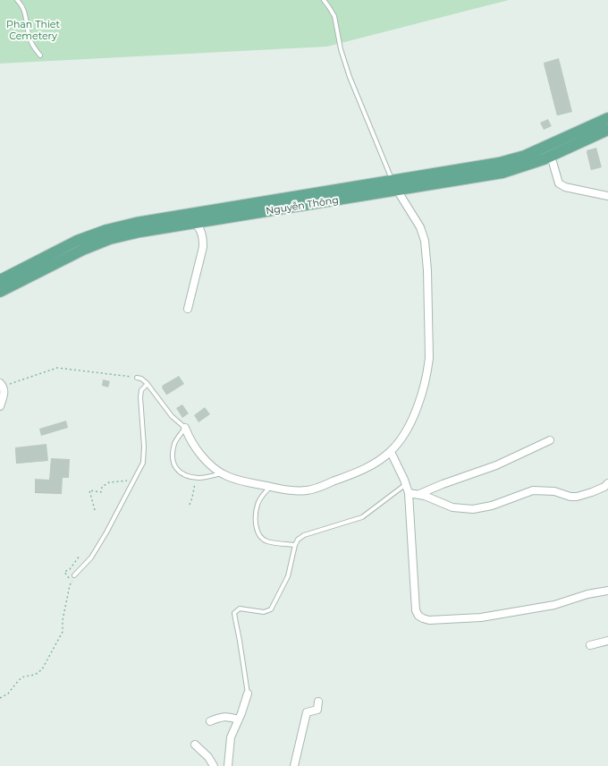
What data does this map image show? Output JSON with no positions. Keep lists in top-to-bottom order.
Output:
{
  "streets": {
    "main road": ["Nguyễn Thông"]
  },
  "parks": ["Phan Thiet Cemetery"]
}
